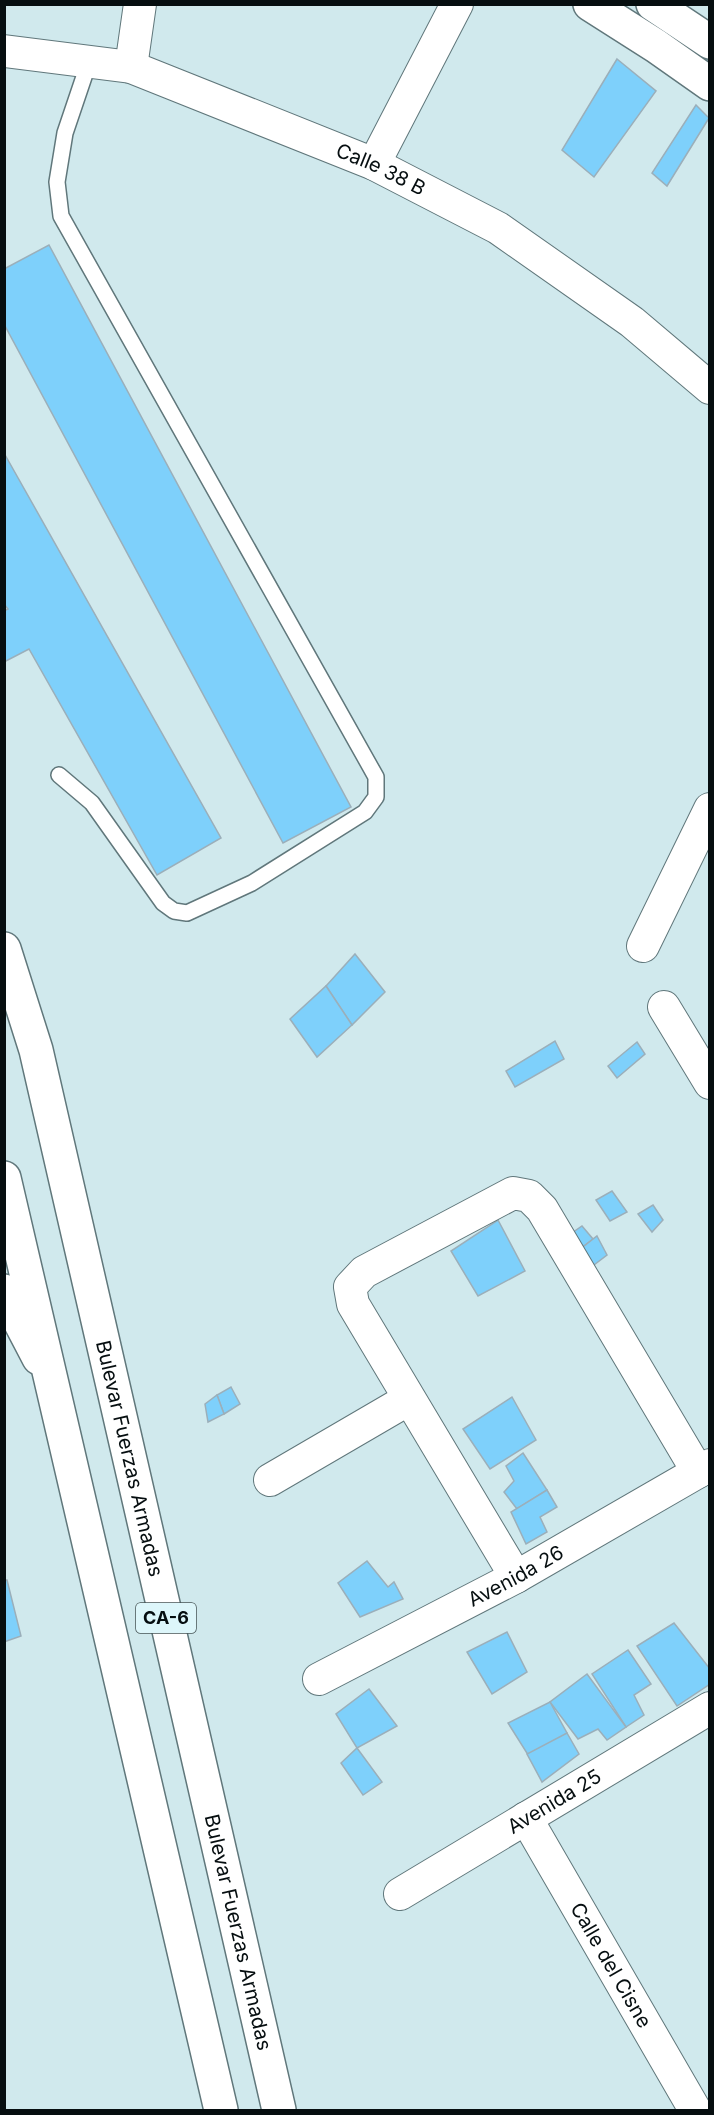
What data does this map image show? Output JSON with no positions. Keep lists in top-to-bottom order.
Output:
{
  "streets": {
    "main road": ["Bulevar Fuerzas Armadas", "CA-6"],
    "street": [
      "Calle 38 B",
      "Avenida 26",
      "Avenida 25",
      "Calle del Cisne"
    ]
  },
  "crossings": [
    ["Avenida 25", "Calle del Cisne"]
  ]
}
